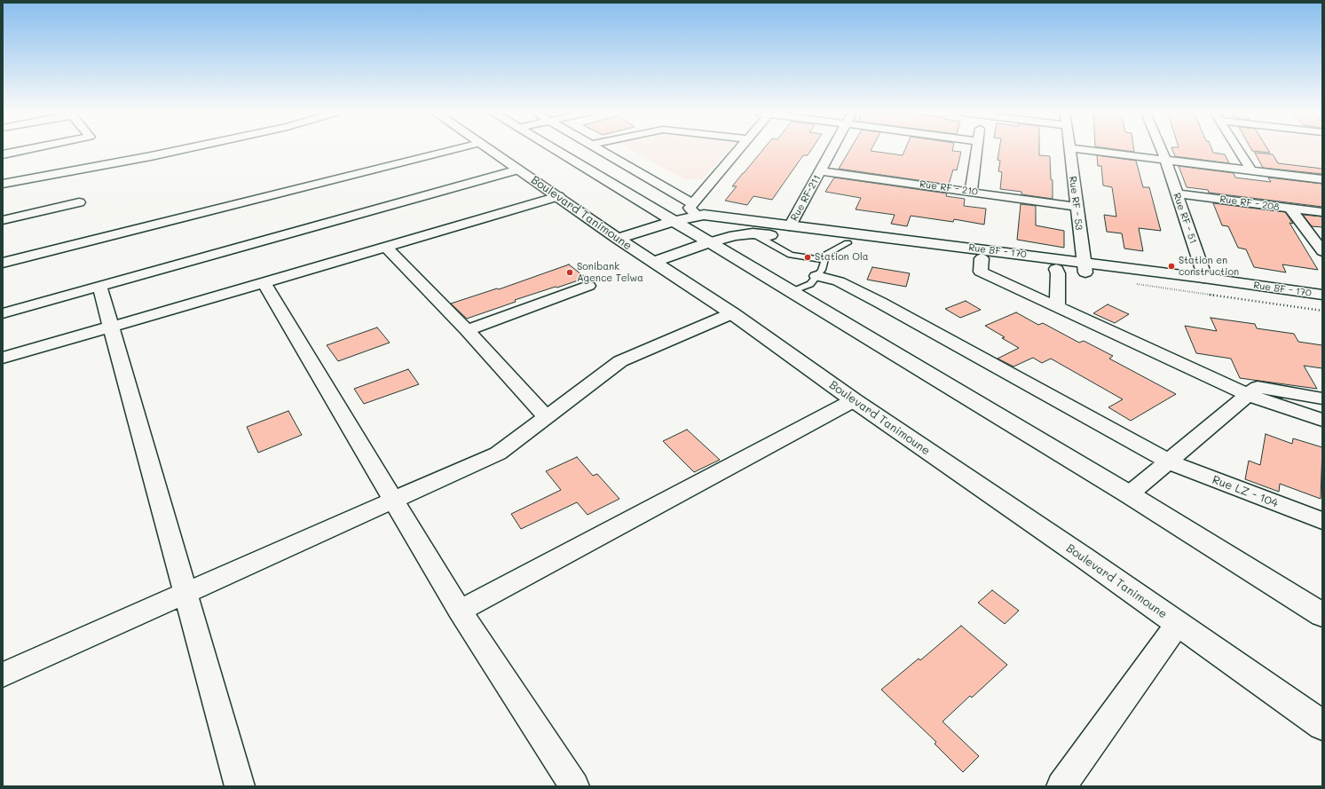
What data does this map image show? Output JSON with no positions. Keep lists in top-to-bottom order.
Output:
{
  "streets": {
    "main road": ["Boulevard Tanimoune", "Rue BF - 170"],
    "street": [
      "Rue RF - 210",
      "Rue RF-211",
      "Rue RF - 53",
      "Rue RF - 208",
      "Rue RF - 51",
      "Rue LZ - 104"
    ]
  },
  "crossings": [
    ["Rue RF - 210", "Rue RF-211"],
    ["Rue RF - 210", "Rue RF - 53"],
    ["Rue RF-211", "Rue BF - 170"],
    ["Rue RF - 53", "Rue BF - 170"],
    ["Rue RF - 208", "Rue RF - 51"],
    ["Boulevard Tanimoune", "Rue BF - 170"],
    ["Rue RF - 51", "Rue BF - 170"]
  ],
  "places": ["Station Ola", "Station en construction", "Sonibank Agence Telwa"]
}
